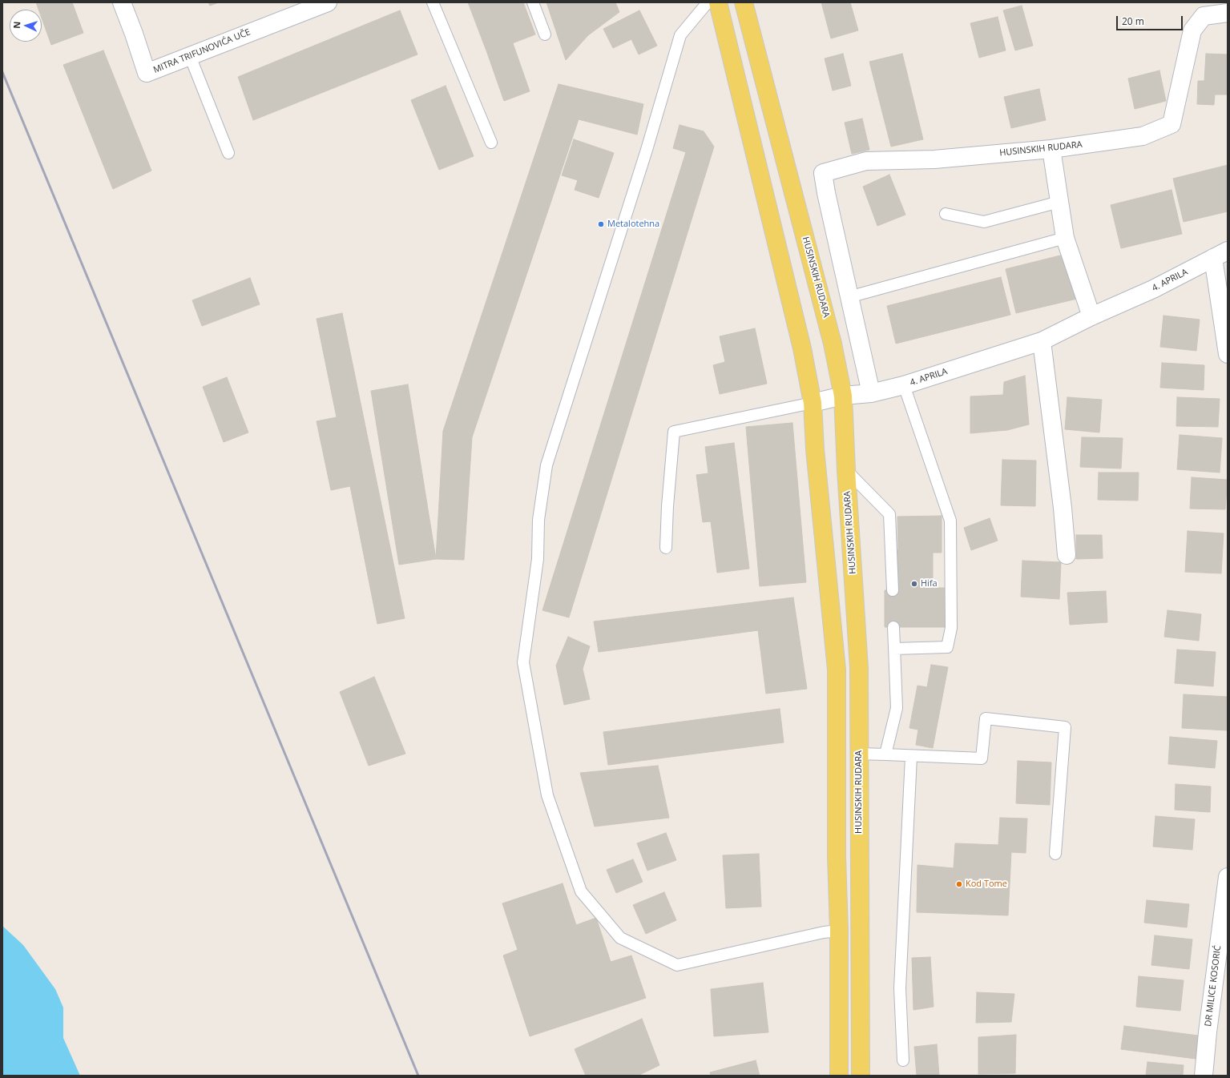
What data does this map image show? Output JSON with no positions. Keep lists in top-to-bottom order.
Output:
{
  "streets": {
    "main road": ["HUSINSKIH RUDARA"],
    "street": ["MITRA TRIFUNOVIĆA UČE", "4. APRILA", "DR MILICE KOSORIĆ"]
  },
  "crossings": [
    ["HUSINSKIH RUDARA", "4. APRILA"]
  ],
  "places": ["Metalotehna", "Hifa", "Kod Tome"],
  "scale_bar": "20 m",
  "north": "left"
}
